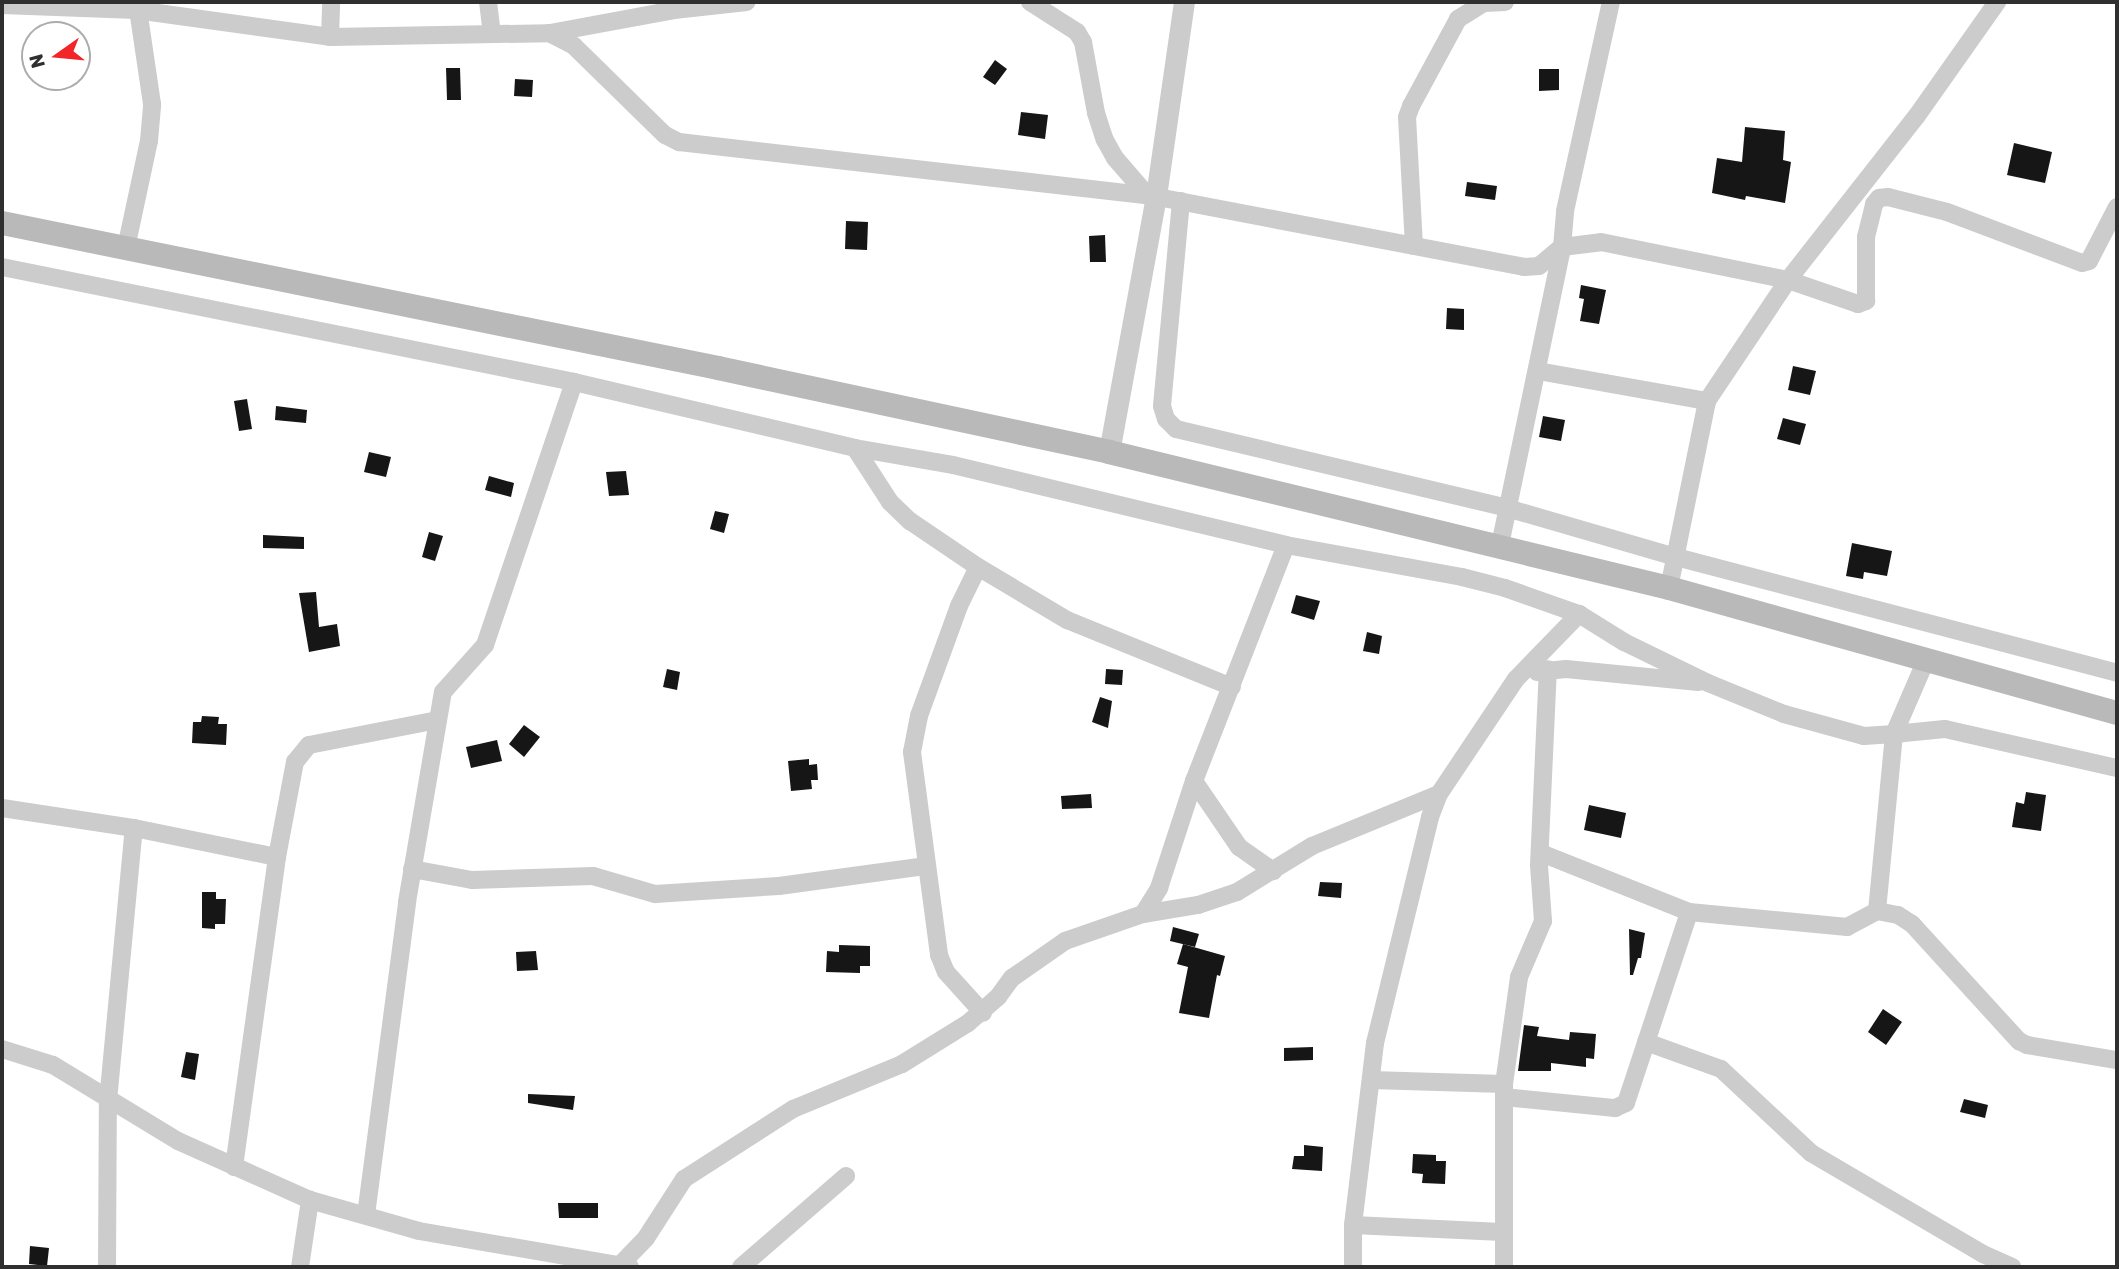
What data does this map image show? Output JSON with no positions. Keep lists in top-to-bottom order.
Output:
{
  "north": "left"
}
